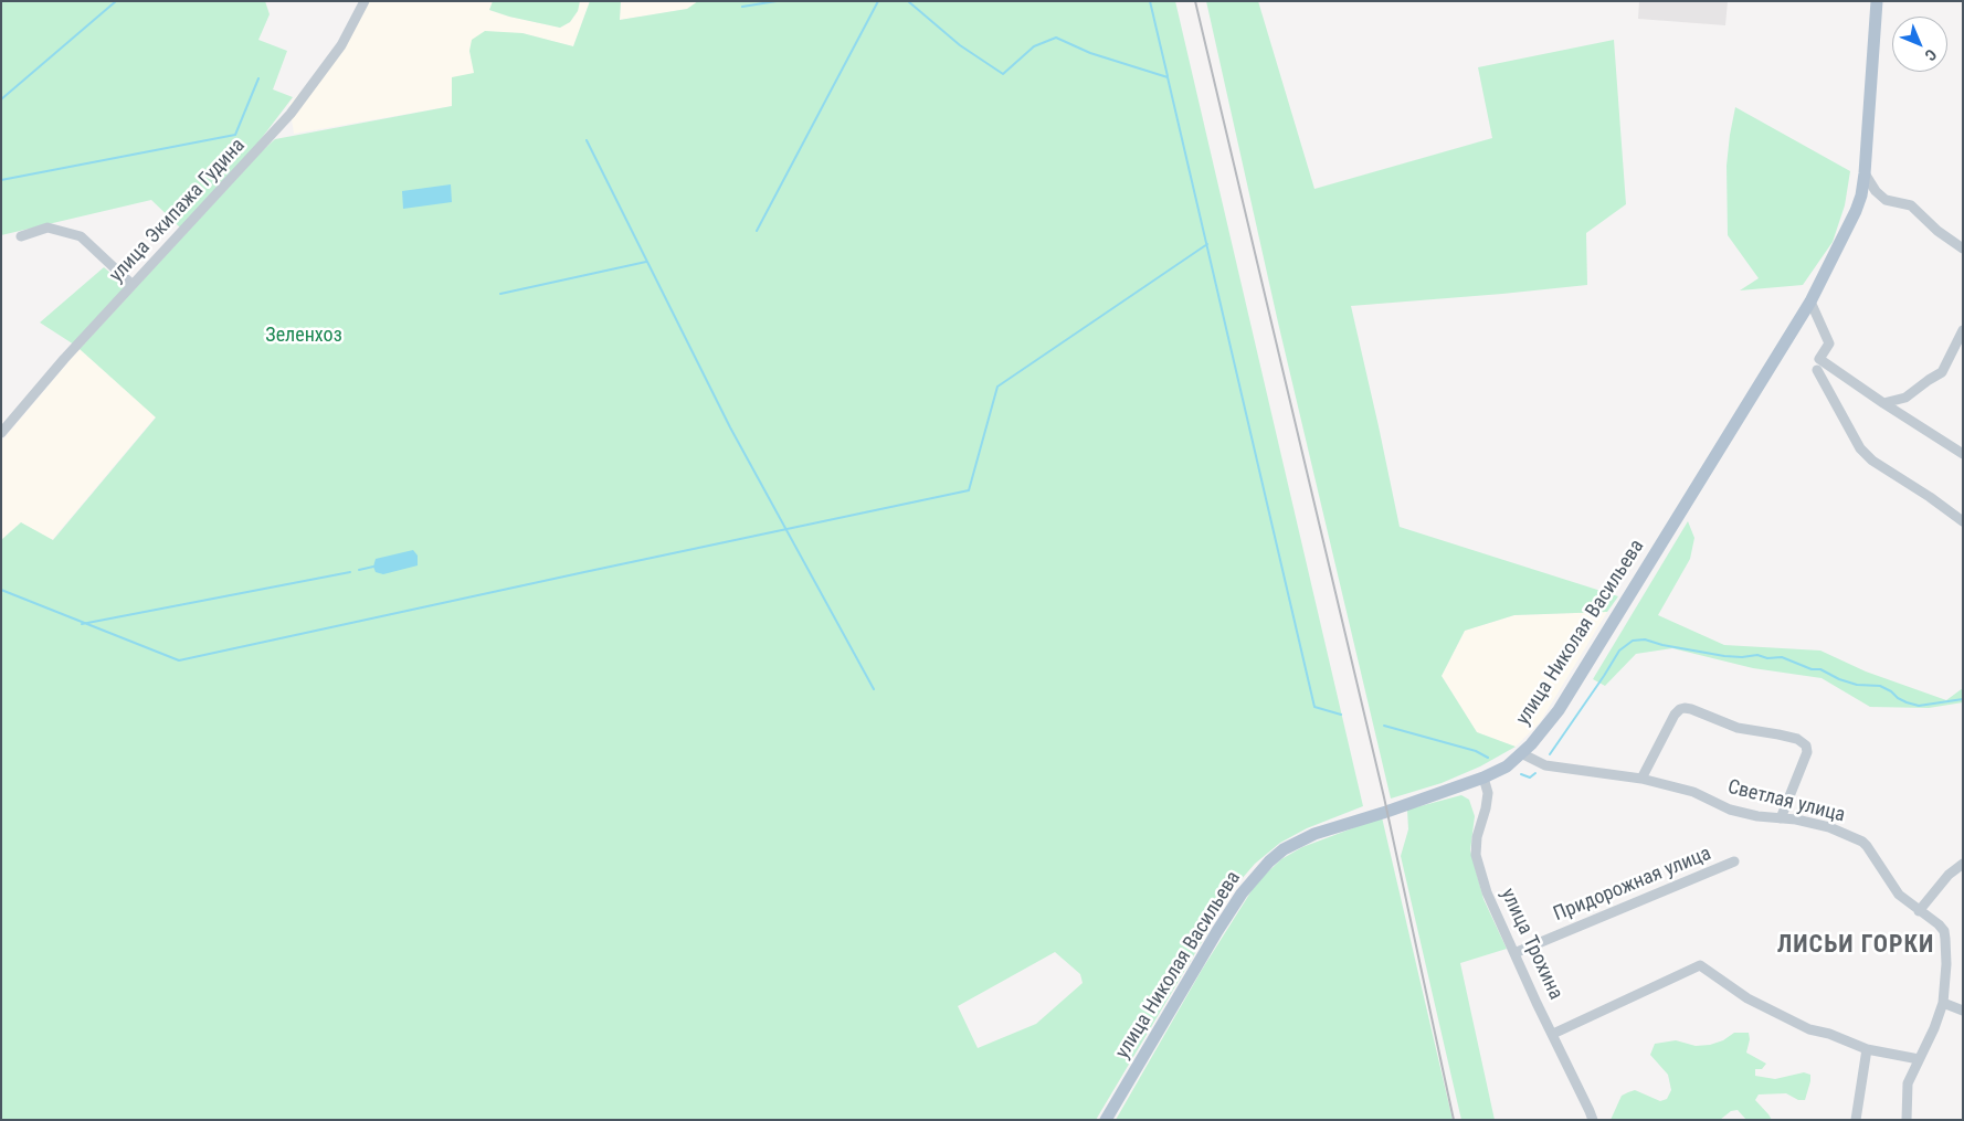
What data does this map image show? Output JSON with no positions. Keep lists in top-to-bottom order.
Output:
{
  "streets": {
    "main road": ["улица Николая Васильева"],
    "street": [
      "улица Экипажа Гудина",
      "Светлая улица",
      "Придорожная улица",
      "улица Трохина"
    ]
  },
  "crossings": [
    ["улица Николая Васильева", "Светлая улица"],
    ["улица Николая Васильева", "улица Трохина"],
    ["Придорожная улица", "улица Трохина"]
  ],
  "districts": ["ЛИСЬИ ГОРКИ"],
  "parks": ["Зеленхоз"],
  "north": "bottom right"
}
